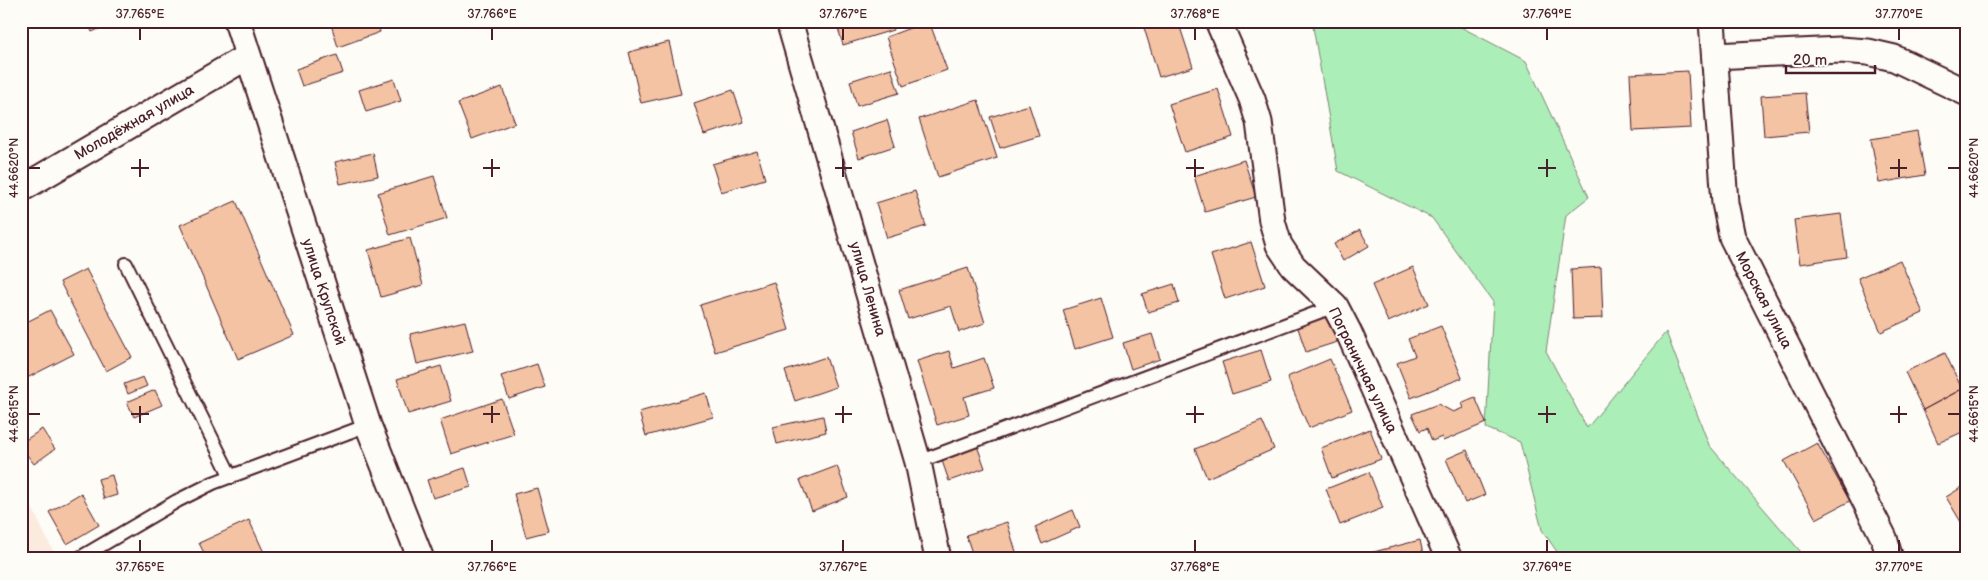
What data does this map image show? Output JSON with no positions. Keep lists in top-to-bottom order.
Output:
{
  "streets": {
    "street": [
      "Молодёжная улица",
      "улица Ленина",
      "улица Крупской",
      "Морская улица",
      "Пограничная улица"
    ]
  },
  "crossings": [
    ["Молодёжная улица", "улица Крупской"]
  ],
  "scale_bar": "20 m",
  "coordinates": [
    "37.765°E",
    "37.766°E",
    "37.767°E",
    "37.768°E",
    "37.769°E",
    "37.770°E",
    "44.6620°N",
    "44.6615°N"
  ]
}
